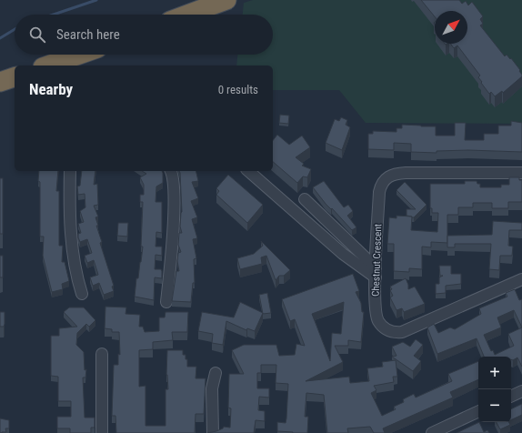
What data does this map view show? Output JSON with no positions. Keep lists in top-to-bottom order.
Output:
{
  "streets": {
    "street": ["Chestnut Crescent"]
  },
  "north": "top right",
  "page": {
    "search": "Search here",
    "heading": ["Nearby", "0 results"],
    "map_buttons": ["+", "−"]
  }
}
